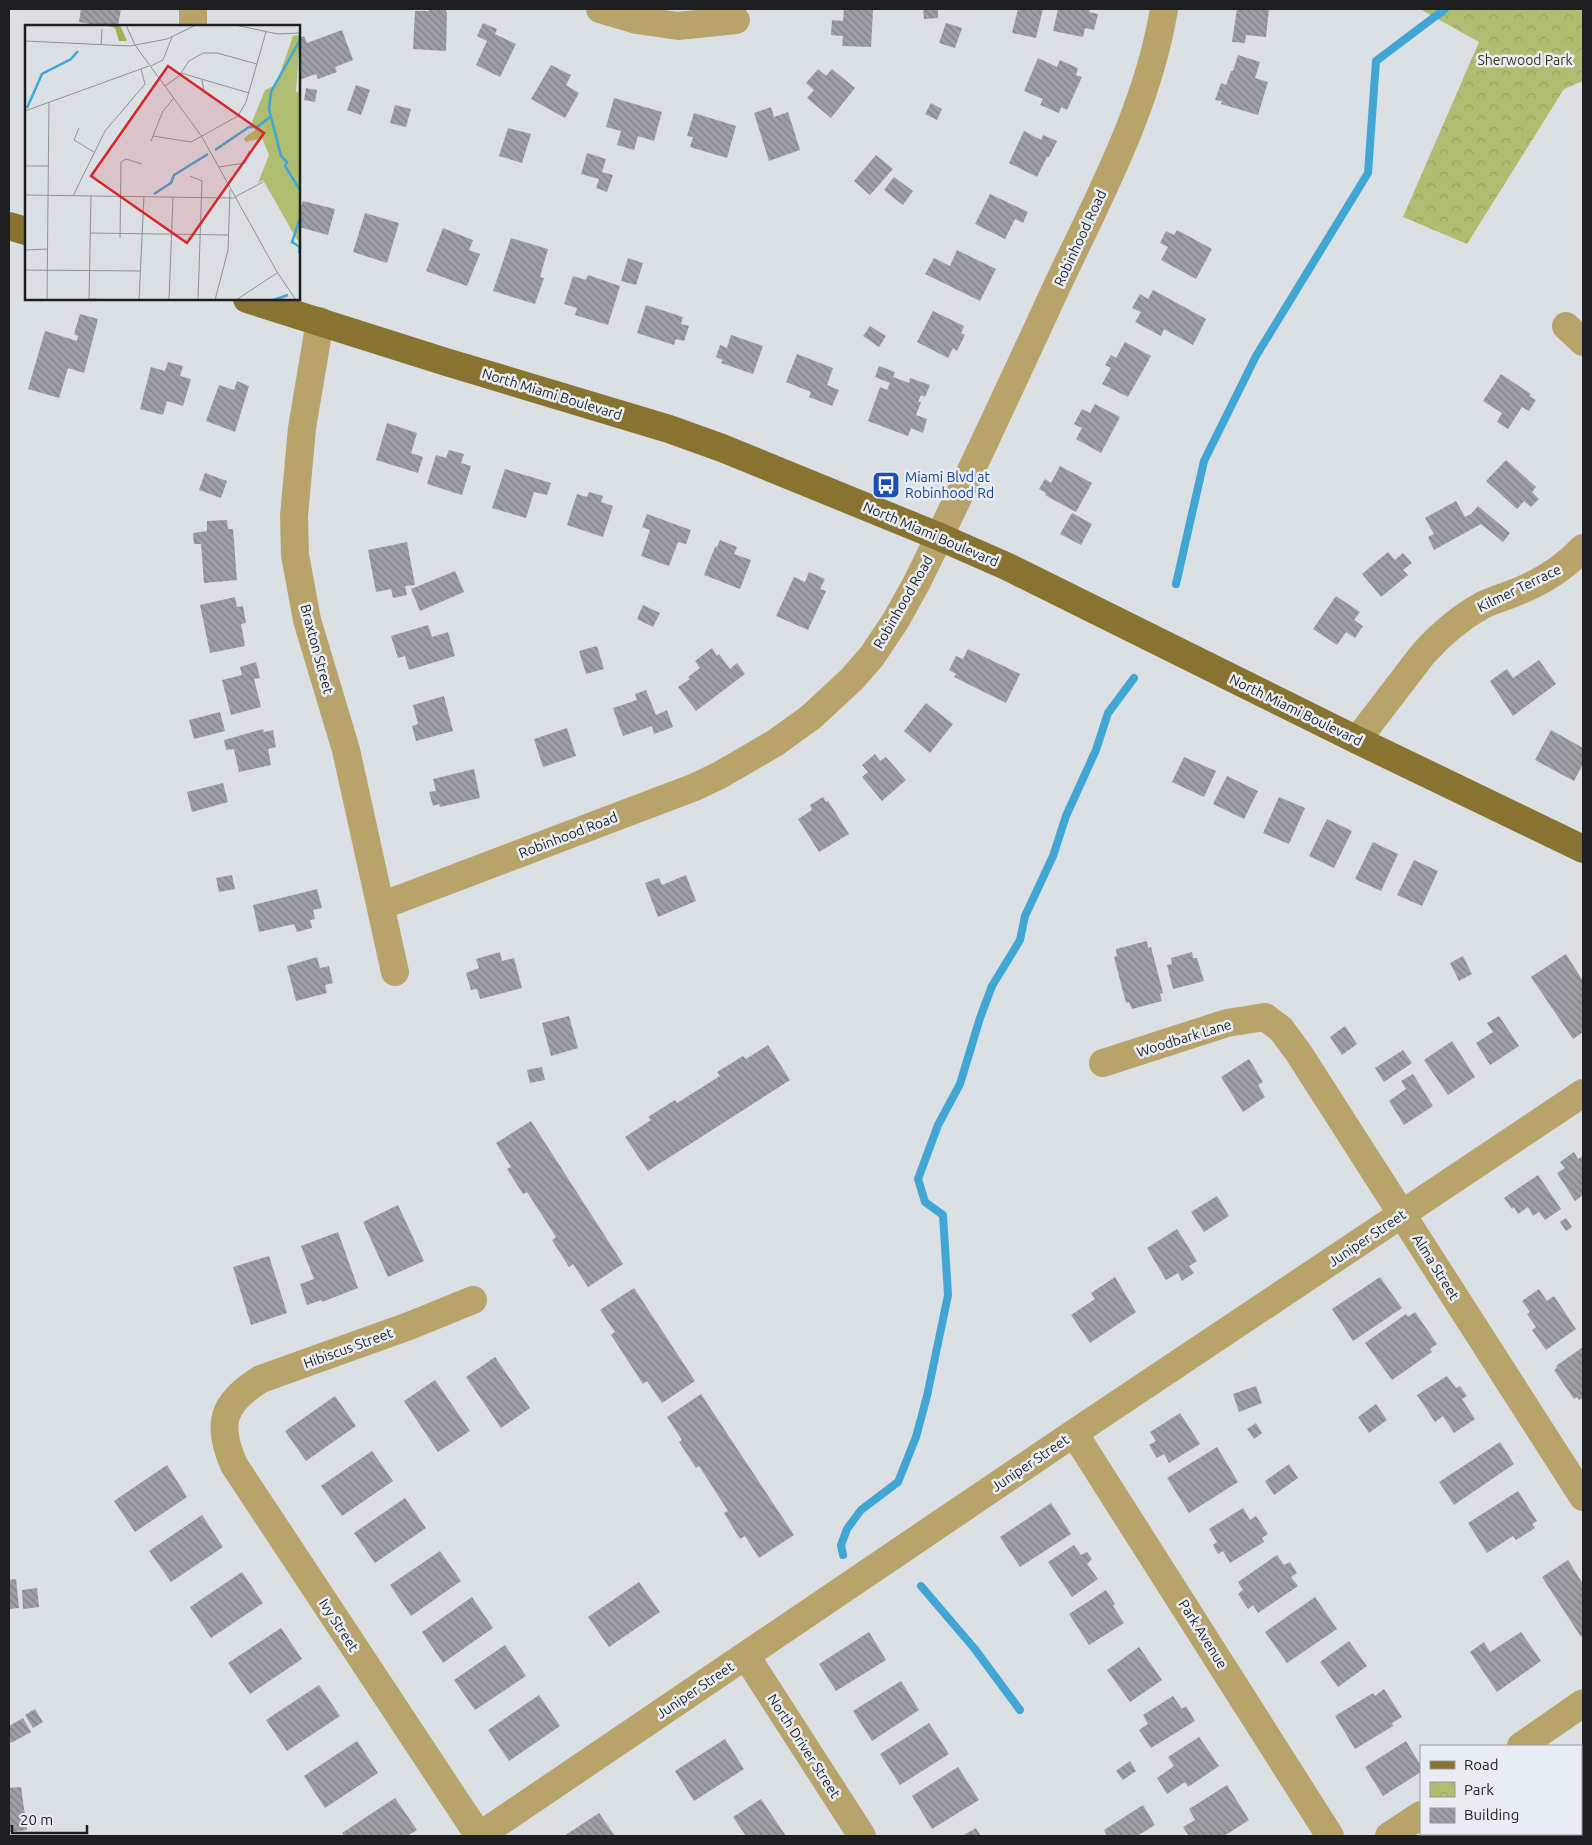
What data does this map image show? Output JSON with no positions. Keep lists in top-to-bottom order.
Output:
{
  "streets": {
    "main road": ["North Miami Boulevard"],
    "street": [
      "Robinhood Road",
      "Kilmer Terrace",
      "Braxton Street",
      "Woodbark Lane",
      "Juniper Street",
      "Alma Street",
      "Hibiscus Street",
      "Ivy Street",
      "Park Avenue",
      "North Driver Street"
    ]
  },
  "crossings": [
    ["Robinhood Road", "North Miami Boulevard"],
    ["Robinhood Road", "Braxton Street"],
    ["North Miami Boulevard", "Kilmer Terrace"],
    ["North Miami Boulevard", "Braxton Street"],
    ["Woodbark Lane", "Alma Street"],
    ["Juniper Street", "Alma Street"],
    ["Juniper Street", "Ivy Street"],
    ["Juniper Street", "Park Avenue"],
    ["Juniper Street", "North Driver Street"],
    ["Hibiscus Street", "Ivy Street"]
  ],
  "parks": ["Sherwood Park"],
  "places": {
    "bus stop": ["Miami Blvd at Robinhood Rd"]
  },
  "legend": ["Road", "Park", "Building"],
  "scale_bar": "20 m"
}
